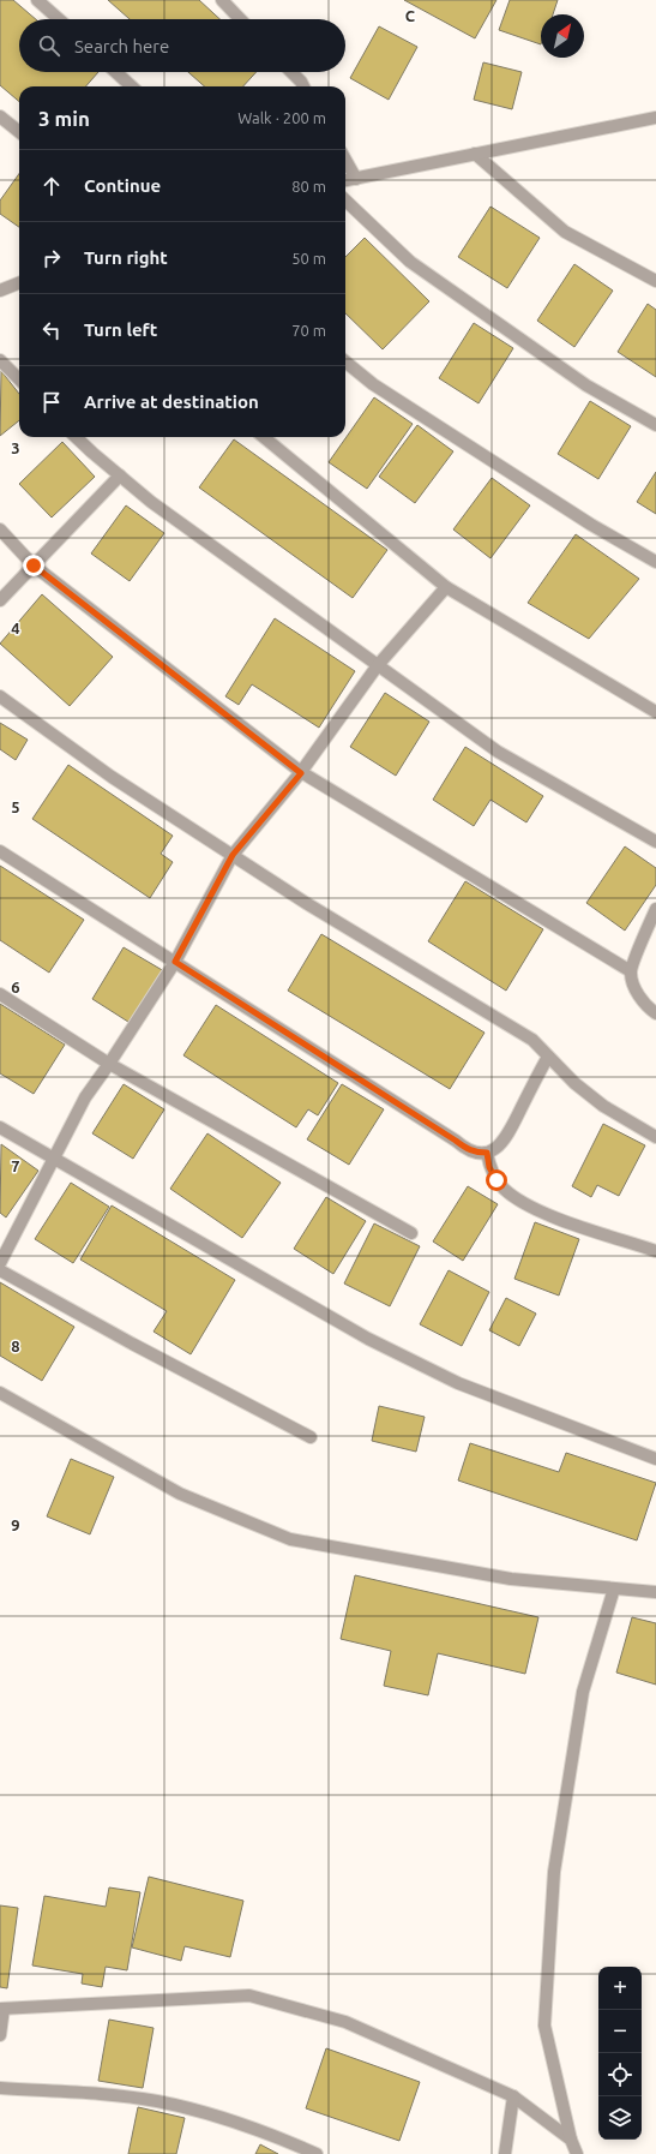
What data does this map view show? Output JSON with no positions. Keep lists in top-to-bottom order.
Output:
{
  "north": "top right",
  "page": {
    "search": "Search here",
    "heading": ["3 min", "Walk · 200 m"],
    "list": [
      ["Continue", "80 m"],
      ["Turn right", "50 m"],
      ["Turn left", "70 m"],
      "Arrive at destination"
    ],
    "map_buttons": ["+", "−"]
  },
  "grid": {
    "columns": ["C"],
    "rows": [
      "3",
      "4",
      "5",
      "6",
      "7",
      "8",
      "9"
    ]
  }
}
